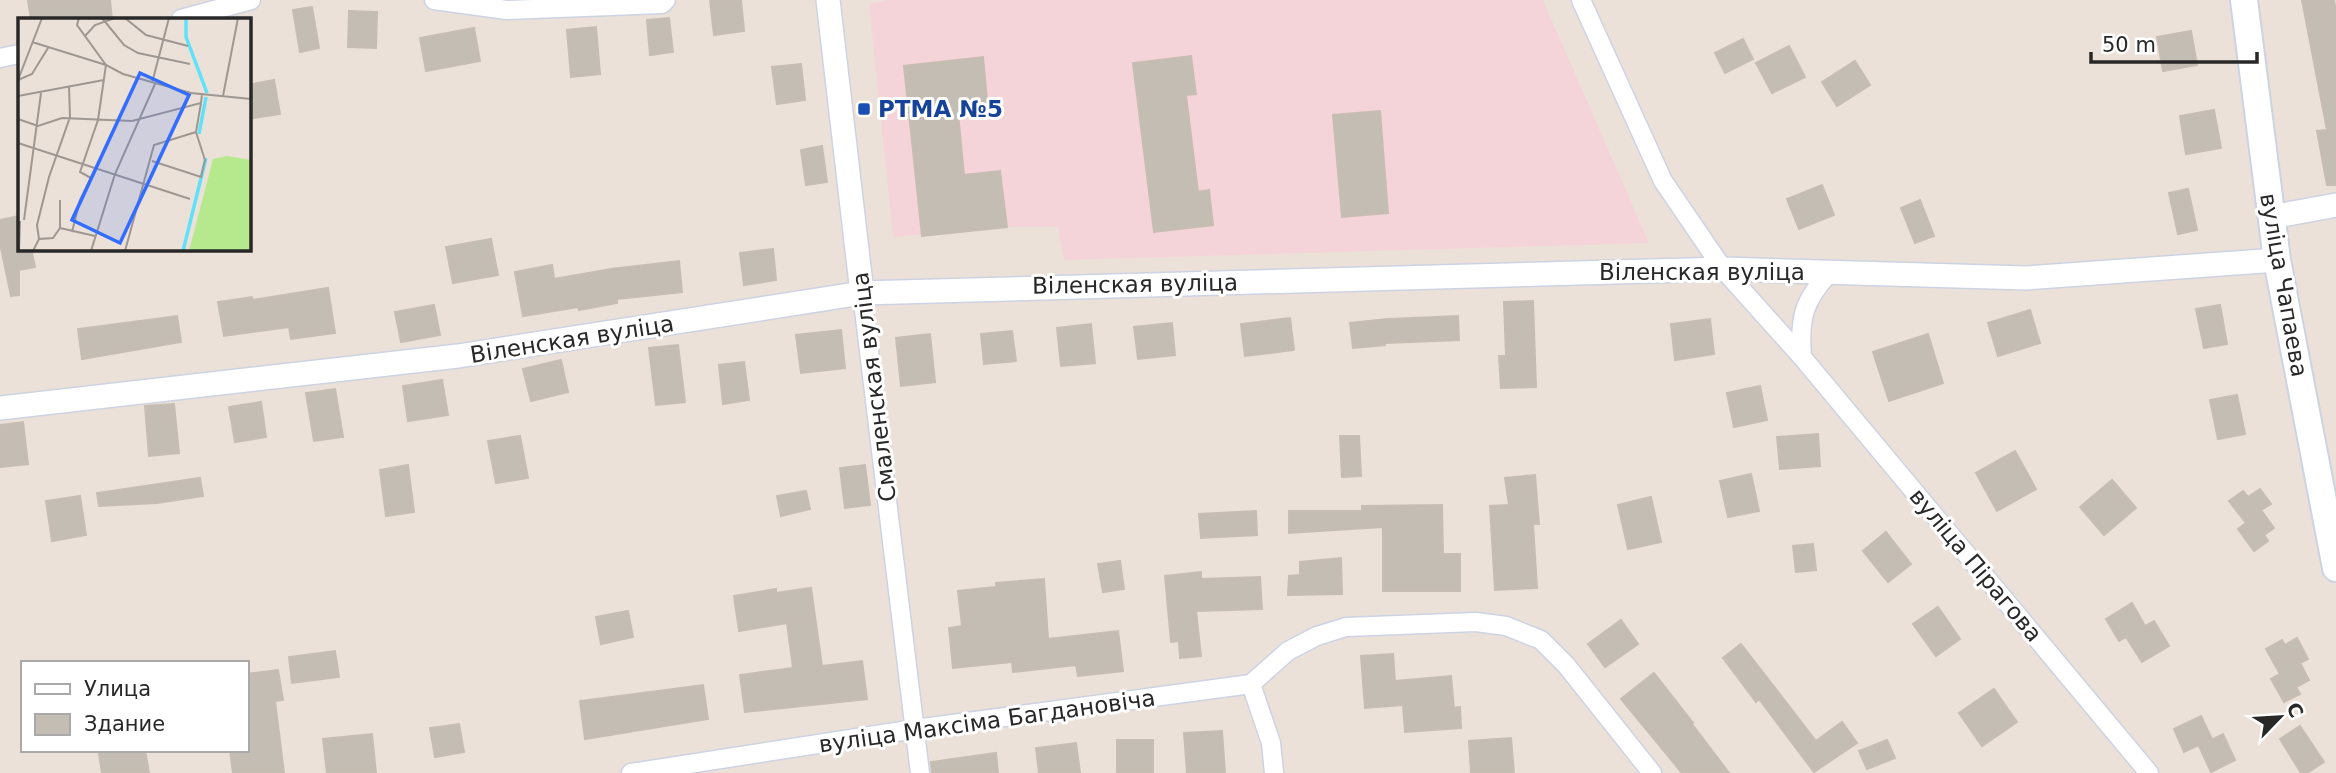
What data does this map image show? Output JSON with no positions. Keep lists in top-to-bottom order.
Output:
{
  "streets": {
    "main road": ["вуліца Чапаева"],
    "street": [
      "Віленская вуліца",
      "Смаленская вуліца",
      "вуліца Пірагова",
      "вуліца Максіма Багдановіча"
    ]
  },
  "crossings": [
    ["Віленская вуліца", "вуліца Чапаева"],
    ["Віленская вуліца", "Смаленская вуліца"],
    ["Віленская вуліца", "вуліца Пірагова"],
    ["Смаленская вуліца", "вуліца Максіма Багдановіча"]
  ],
  "places": {
    "transit": ["РТМА №5"]
  },
  "legend": ["Улица", "Здание"],
  "scale_bar": "50 m",
  "north": "top right"
}
